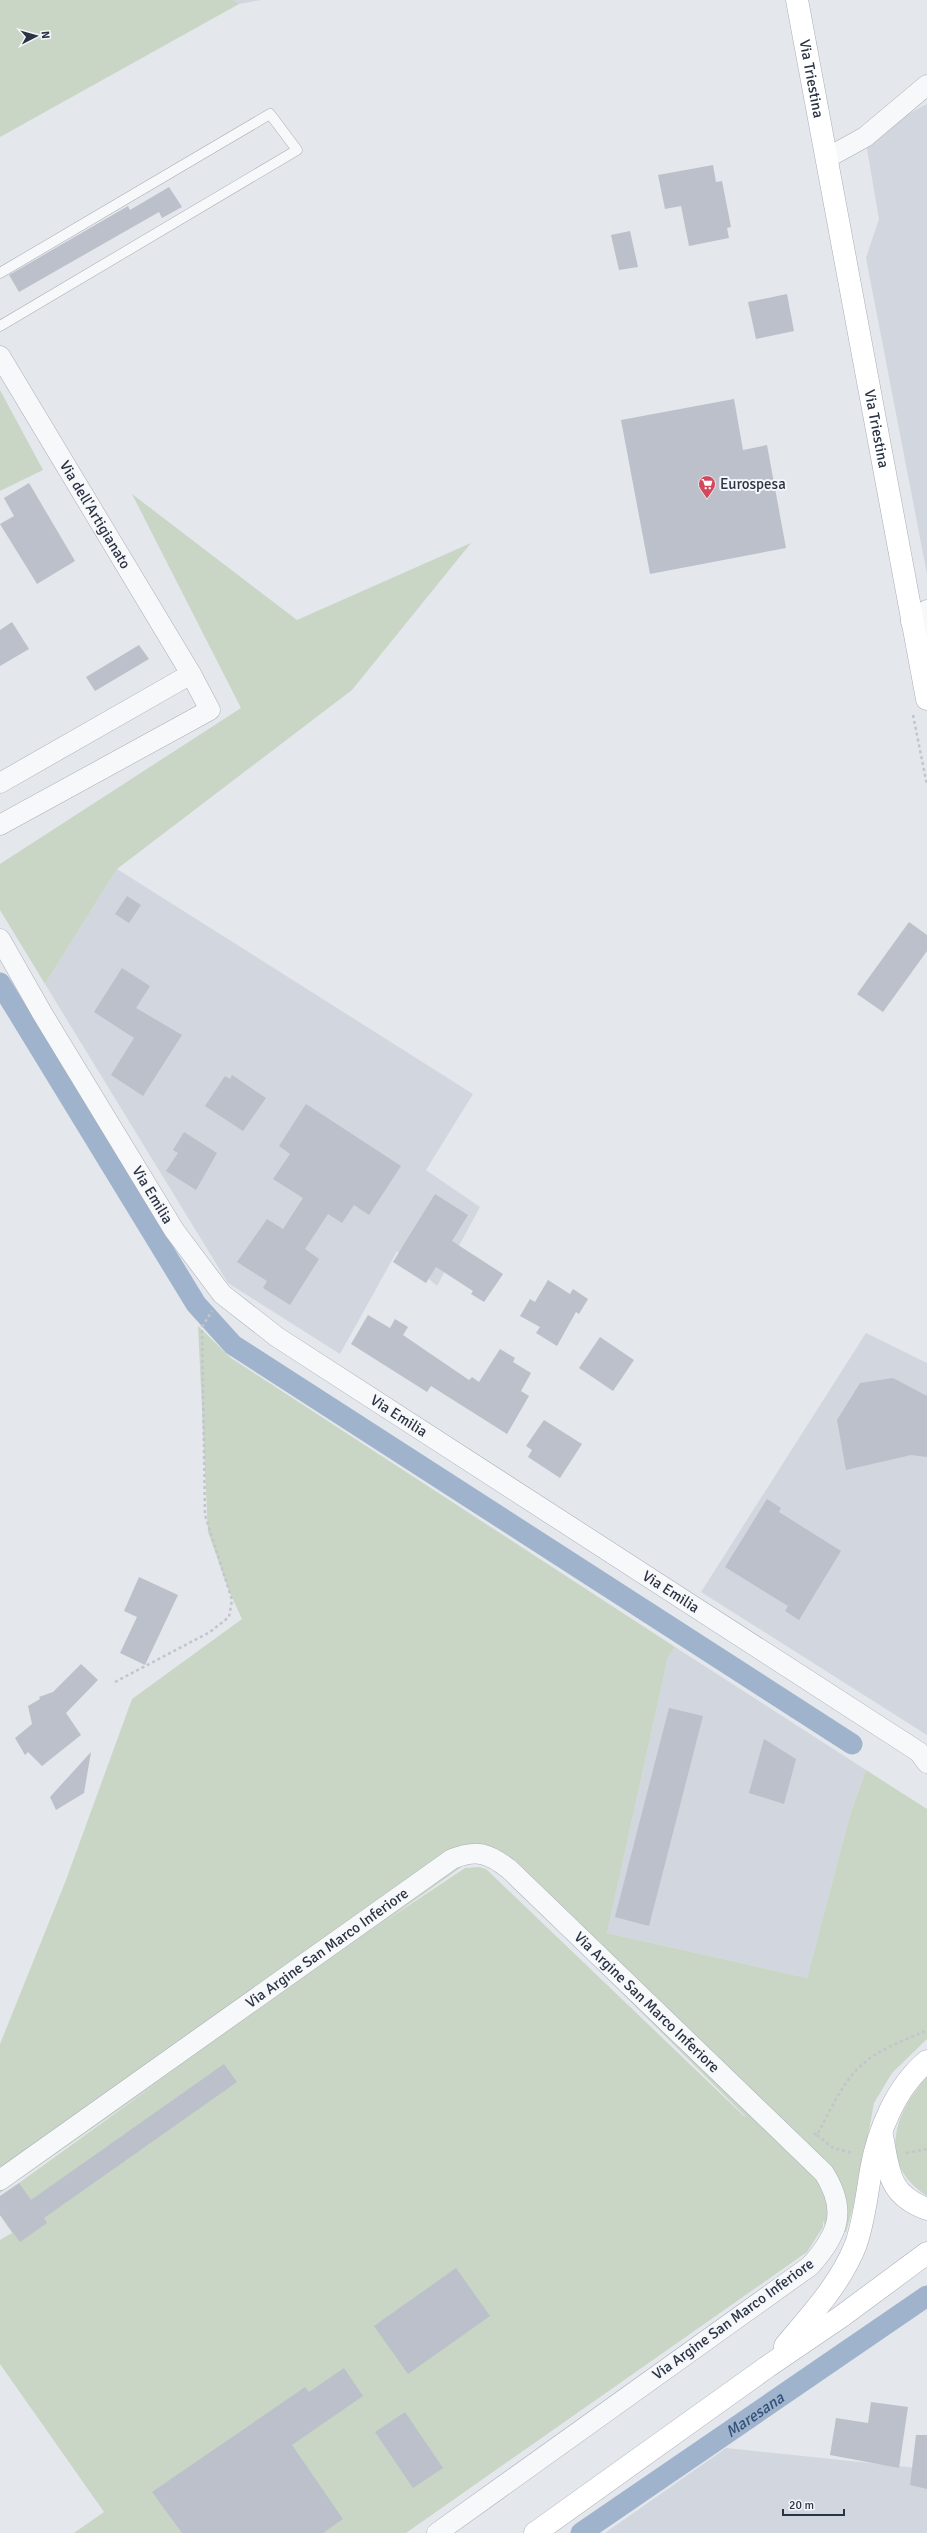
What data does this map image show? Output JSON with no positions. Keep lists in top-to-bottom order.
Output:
{
  "streets": {
    "street": [
      "Via Triestina",
      "Via dell'Artigianato",
      "Via Emilia",
      "Via Argine San Marco Inferiore"
    ]
  },
  "water": ["Maresana"],
  "places": {
    "supermarket": ["Eurospesa"]
  },
  "scale_bar": "20 m",
  "north": "right"
}
